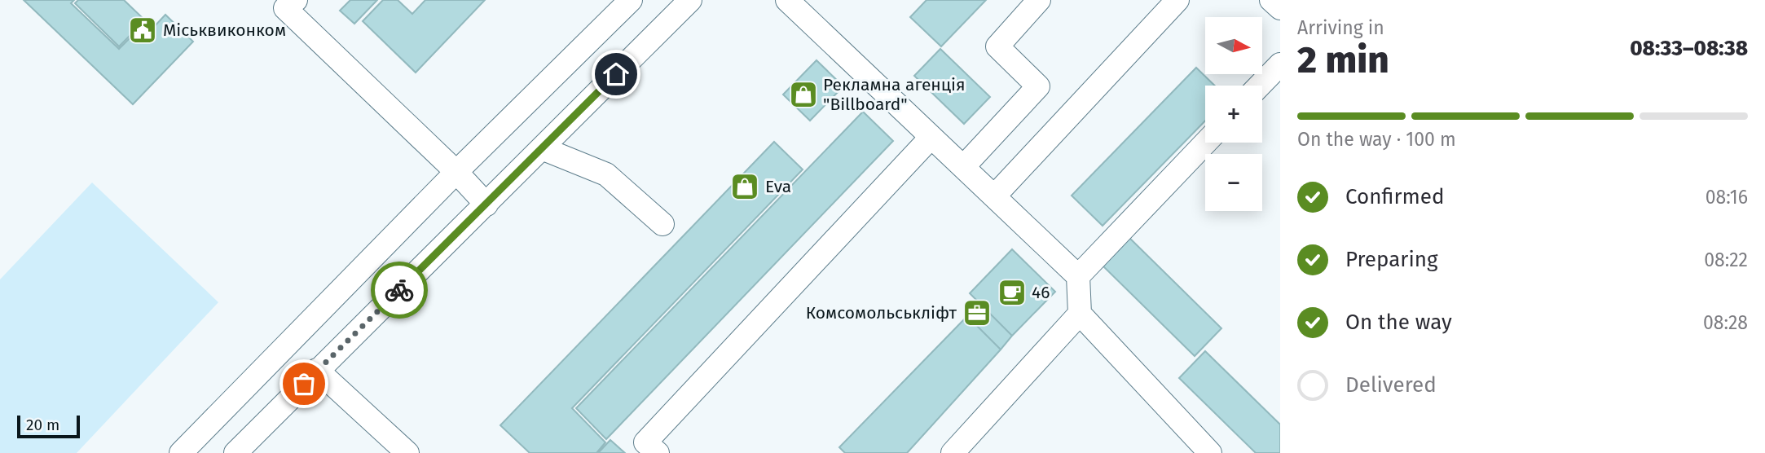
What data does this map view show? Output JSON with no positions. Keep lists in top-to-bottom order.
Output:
{
  "places": {
    "public building": ["Міськвиконком"],
    "shop": ["Рекламна агенція \"Billboard\"", "Eva"],
    "cafe": ["46"],
    "office": ["Комсомольськліфт"]
  },
  "scale_bar": "20 m",
  "north": "right",
  "page": {
    "heading": ["2 min", "Arriving in", "08:33–08:38"],
    "map_buttons": ["+", "−"],
    "bar": "On the way · 100 m",
    "list": [
      ["Confirmed", "08:16"],
      ["Preparing", "08:22"],
      ["On the way", "08:28"],
      "Delivered"
    ],
    "scale": "20 m"
  }
}
